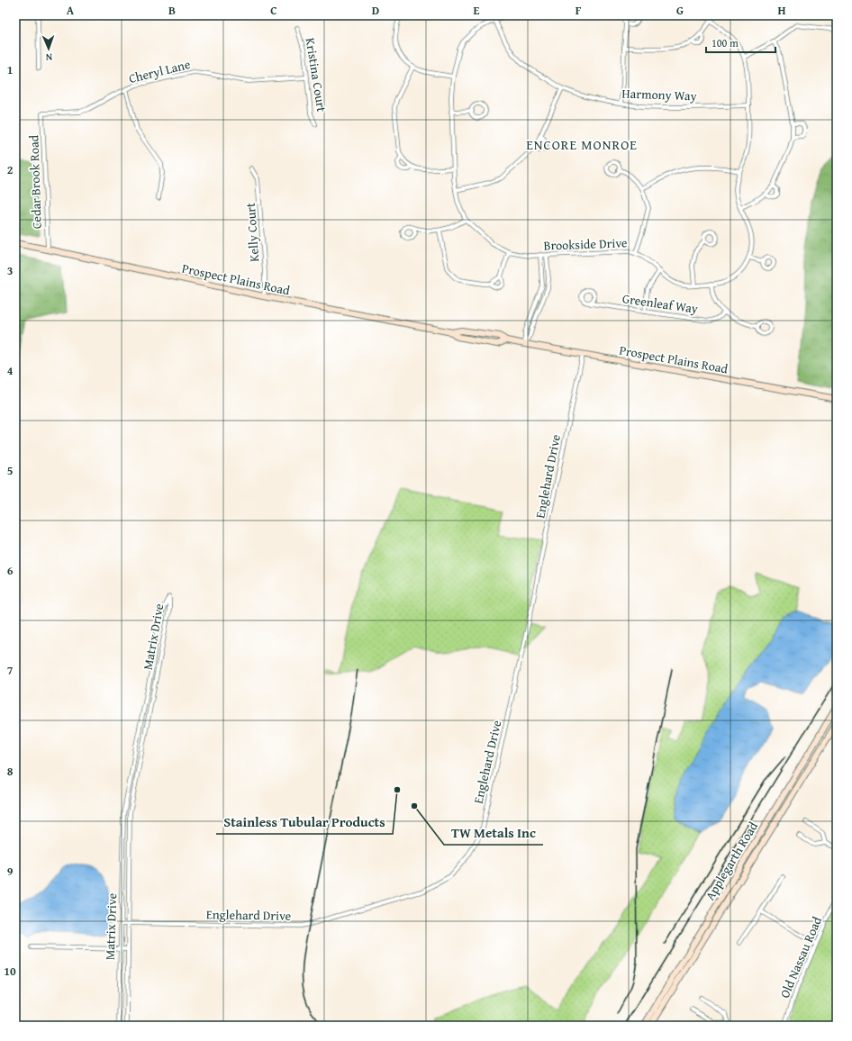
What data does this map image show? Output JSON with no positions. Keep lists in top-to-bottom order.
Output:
{
  "streets": {
    "street": [
      "Cheryl Lane",
      "Kristina Court",
      "Harmony Way",
      "Cedar Brook Road",
      "Kelly Court",
      "Brookside Drive",
      "Prospect Plains Road",
      "Greenleaf Way",
      "Englehard Drive",
      "Matrix Drive",
      "Applegarth Road",
      "Old Nassau Road"
    ]
  },
  "crossings": [
    ["Cheryl Lane", "Kristina Court"],
    ["Cheryl Lane", "Cedar Brook Road"],
    ["Harmony Way", "Brookside Drive"],
    ["Cedar Brook Road", "Prospect Plains Road"],
    ["Kelly Court", "Prospect Plains Road"],
    ["Prospect Plains Road", "Englehard Drive"],
    ["Englehard Drive", "Matrix Drive"]
  ],
  "districts": ["ENCORE MONROE"],
  "places": ["Stainless Tubular Products", "TW Metals Inc"],
  "scale_bar": "100 m",
  "north": "bottom",
  "grid": {
    "columns": [
      "A",
      "B",
      "C",
      "D",
      "E",
      "F",
      "G",
      "H"
    ],
    "rows": [
      "1",
      "2",
      "3",
      "4",
      "5",
      "6",
      "7",
      "8",
      "9",
      "10"
    ]
  }
}
